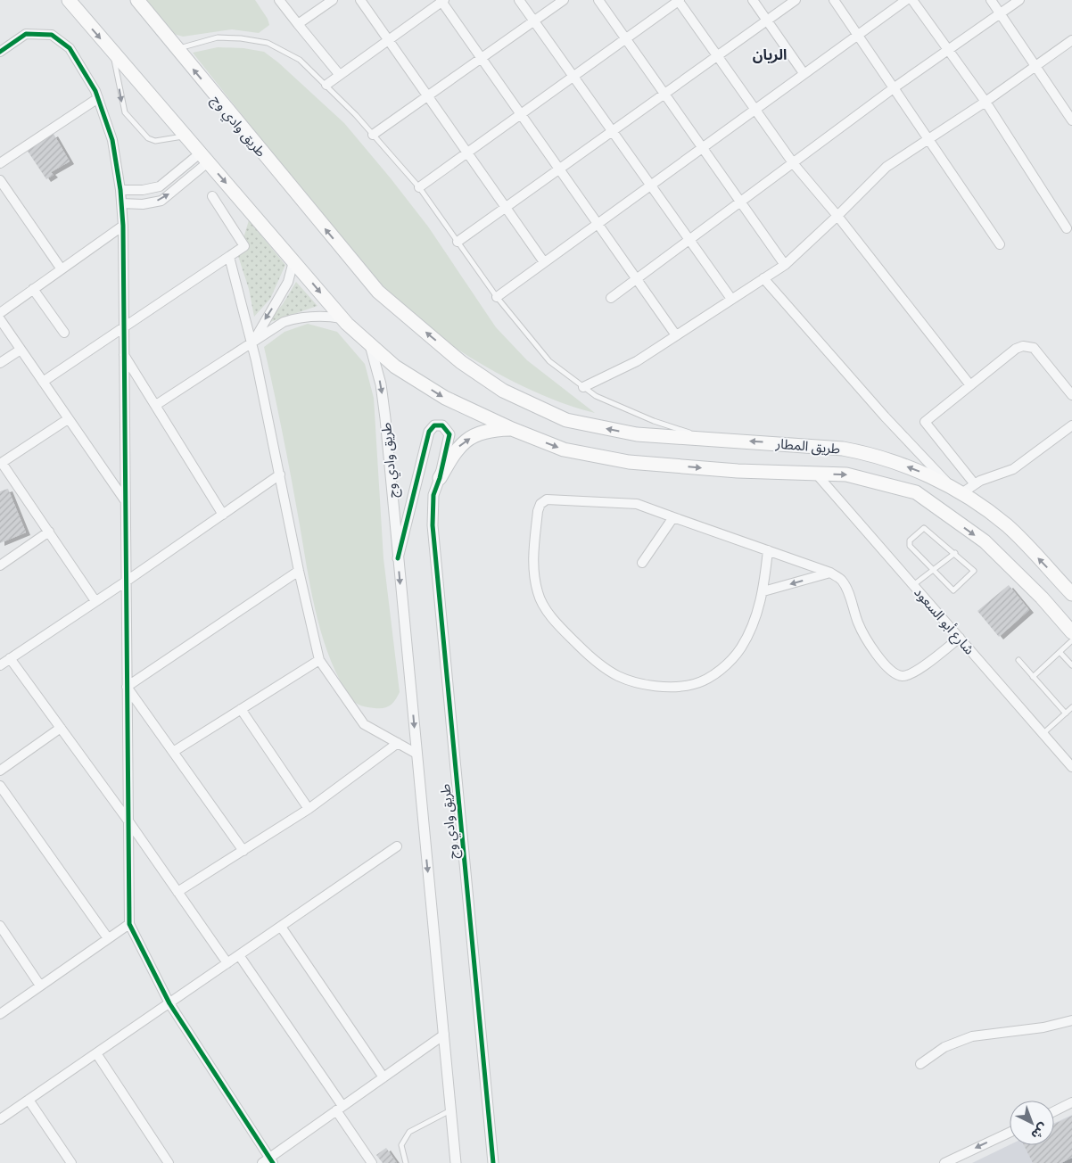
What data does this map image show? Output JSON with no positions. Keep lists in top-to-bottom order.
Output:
{
  "streets": {
    "main road": ["طريق وادي وج", "طريق المطار"],
    "street": ["شارع أبو السعود"]
  },
  "crossings": [
    ["طريق وادي وج", "طريق المطار"],
    ["طريق المطار", "شارع أبو السعود"]
  ],
  "districts": ["الريان"],
  "north": "bottom right"
}
